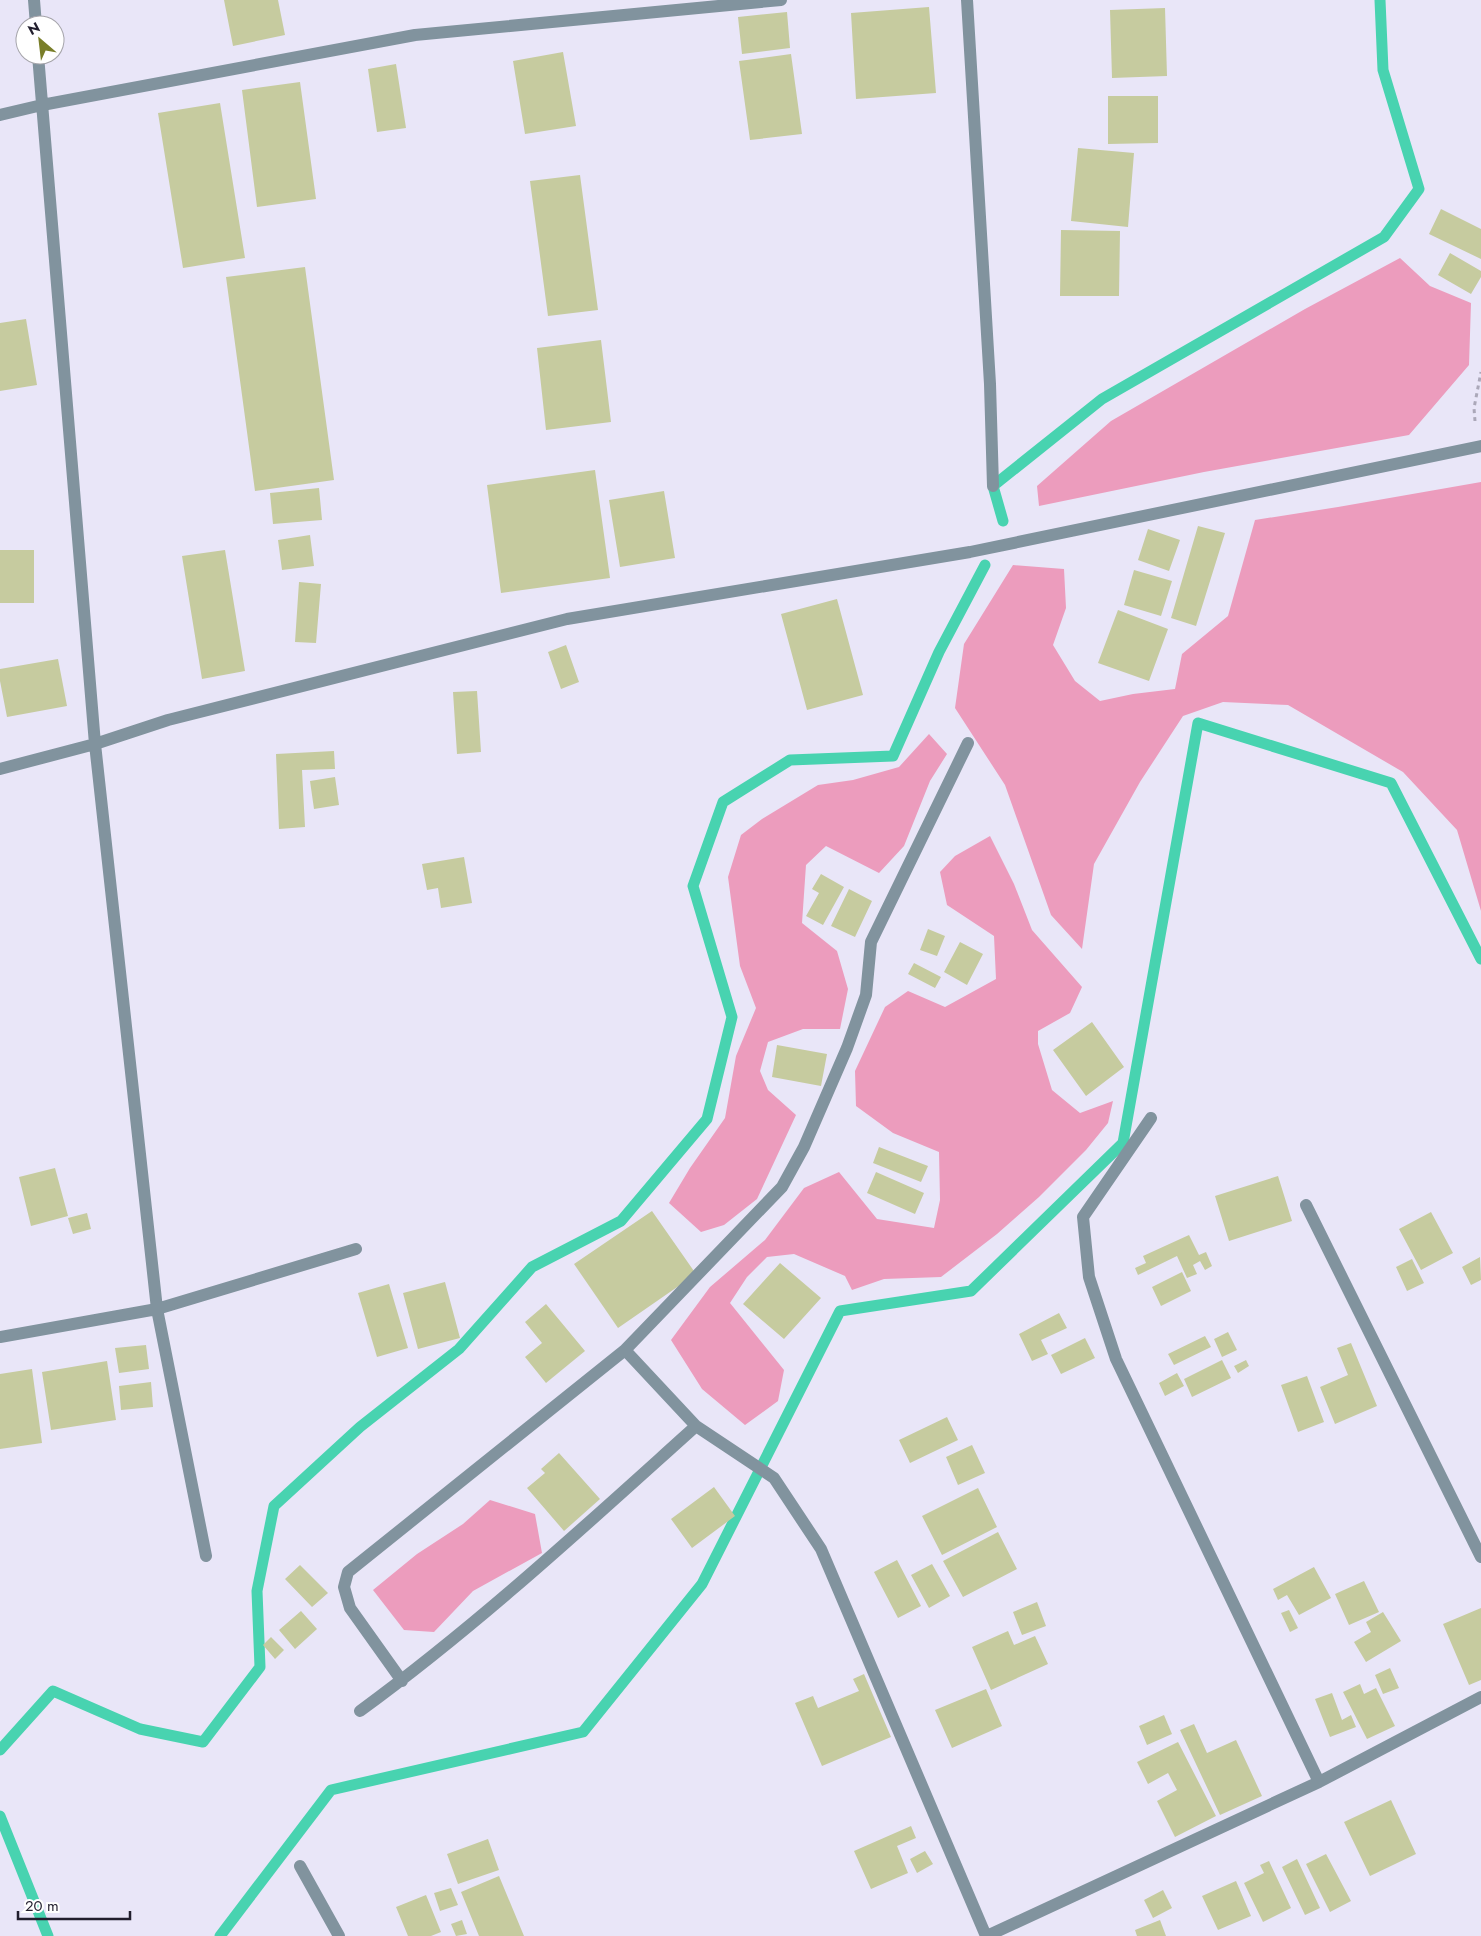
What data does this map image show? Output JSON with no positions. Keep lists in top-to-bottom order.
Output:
{
  "scale_bar": "20 m",
  "north": "top left"
}
